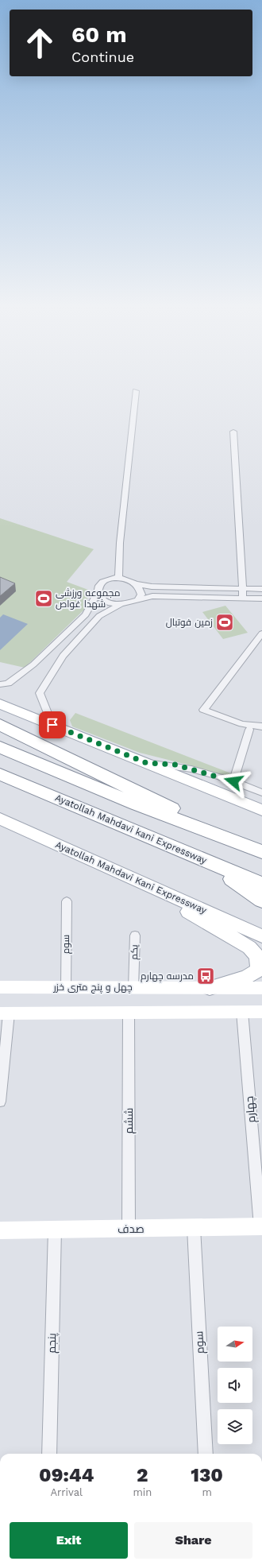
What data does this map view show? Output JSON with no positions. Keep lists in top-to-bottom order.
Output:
{
  "streets": {
    "highway": ["Ayatollah Mahdavi kani Expressway"],
    "main road": ["Ayatollah Mahdavi Kani Expressway", "چهل و پنج متری خزر", "صدف"],
    "street": [
      "سوم",
      "یکم",
      "چهارم",
      "ششم",
      "پنجم"
    ]
  },
  "crossings": [
    ["سوم", "چهل و پنج متری خزر"],
    ["سوم", "صدف"],
    ["یکم", "چهل و پنج متری خزر"],
    ["چهارم", "صدف"],
    ["ششم", "صدف"],
    ["صدف", "پنجم"]
  ],
  "places": {
    "sports": ["مجموعه ورزشی شهدا غواص", "زمین فوتبال"],
    "bus stop": ["مدرسه چهارم"]
  },
  "north": "right",
  "page": {
    "turn": ["60 m", "Continue"],
    "eta": [
      "09:44",
      "Arrival",
      "2",
      "min",
      "130",
      "m"
    ],
    "buttons": ["Exit", "Share"]
  }
}
